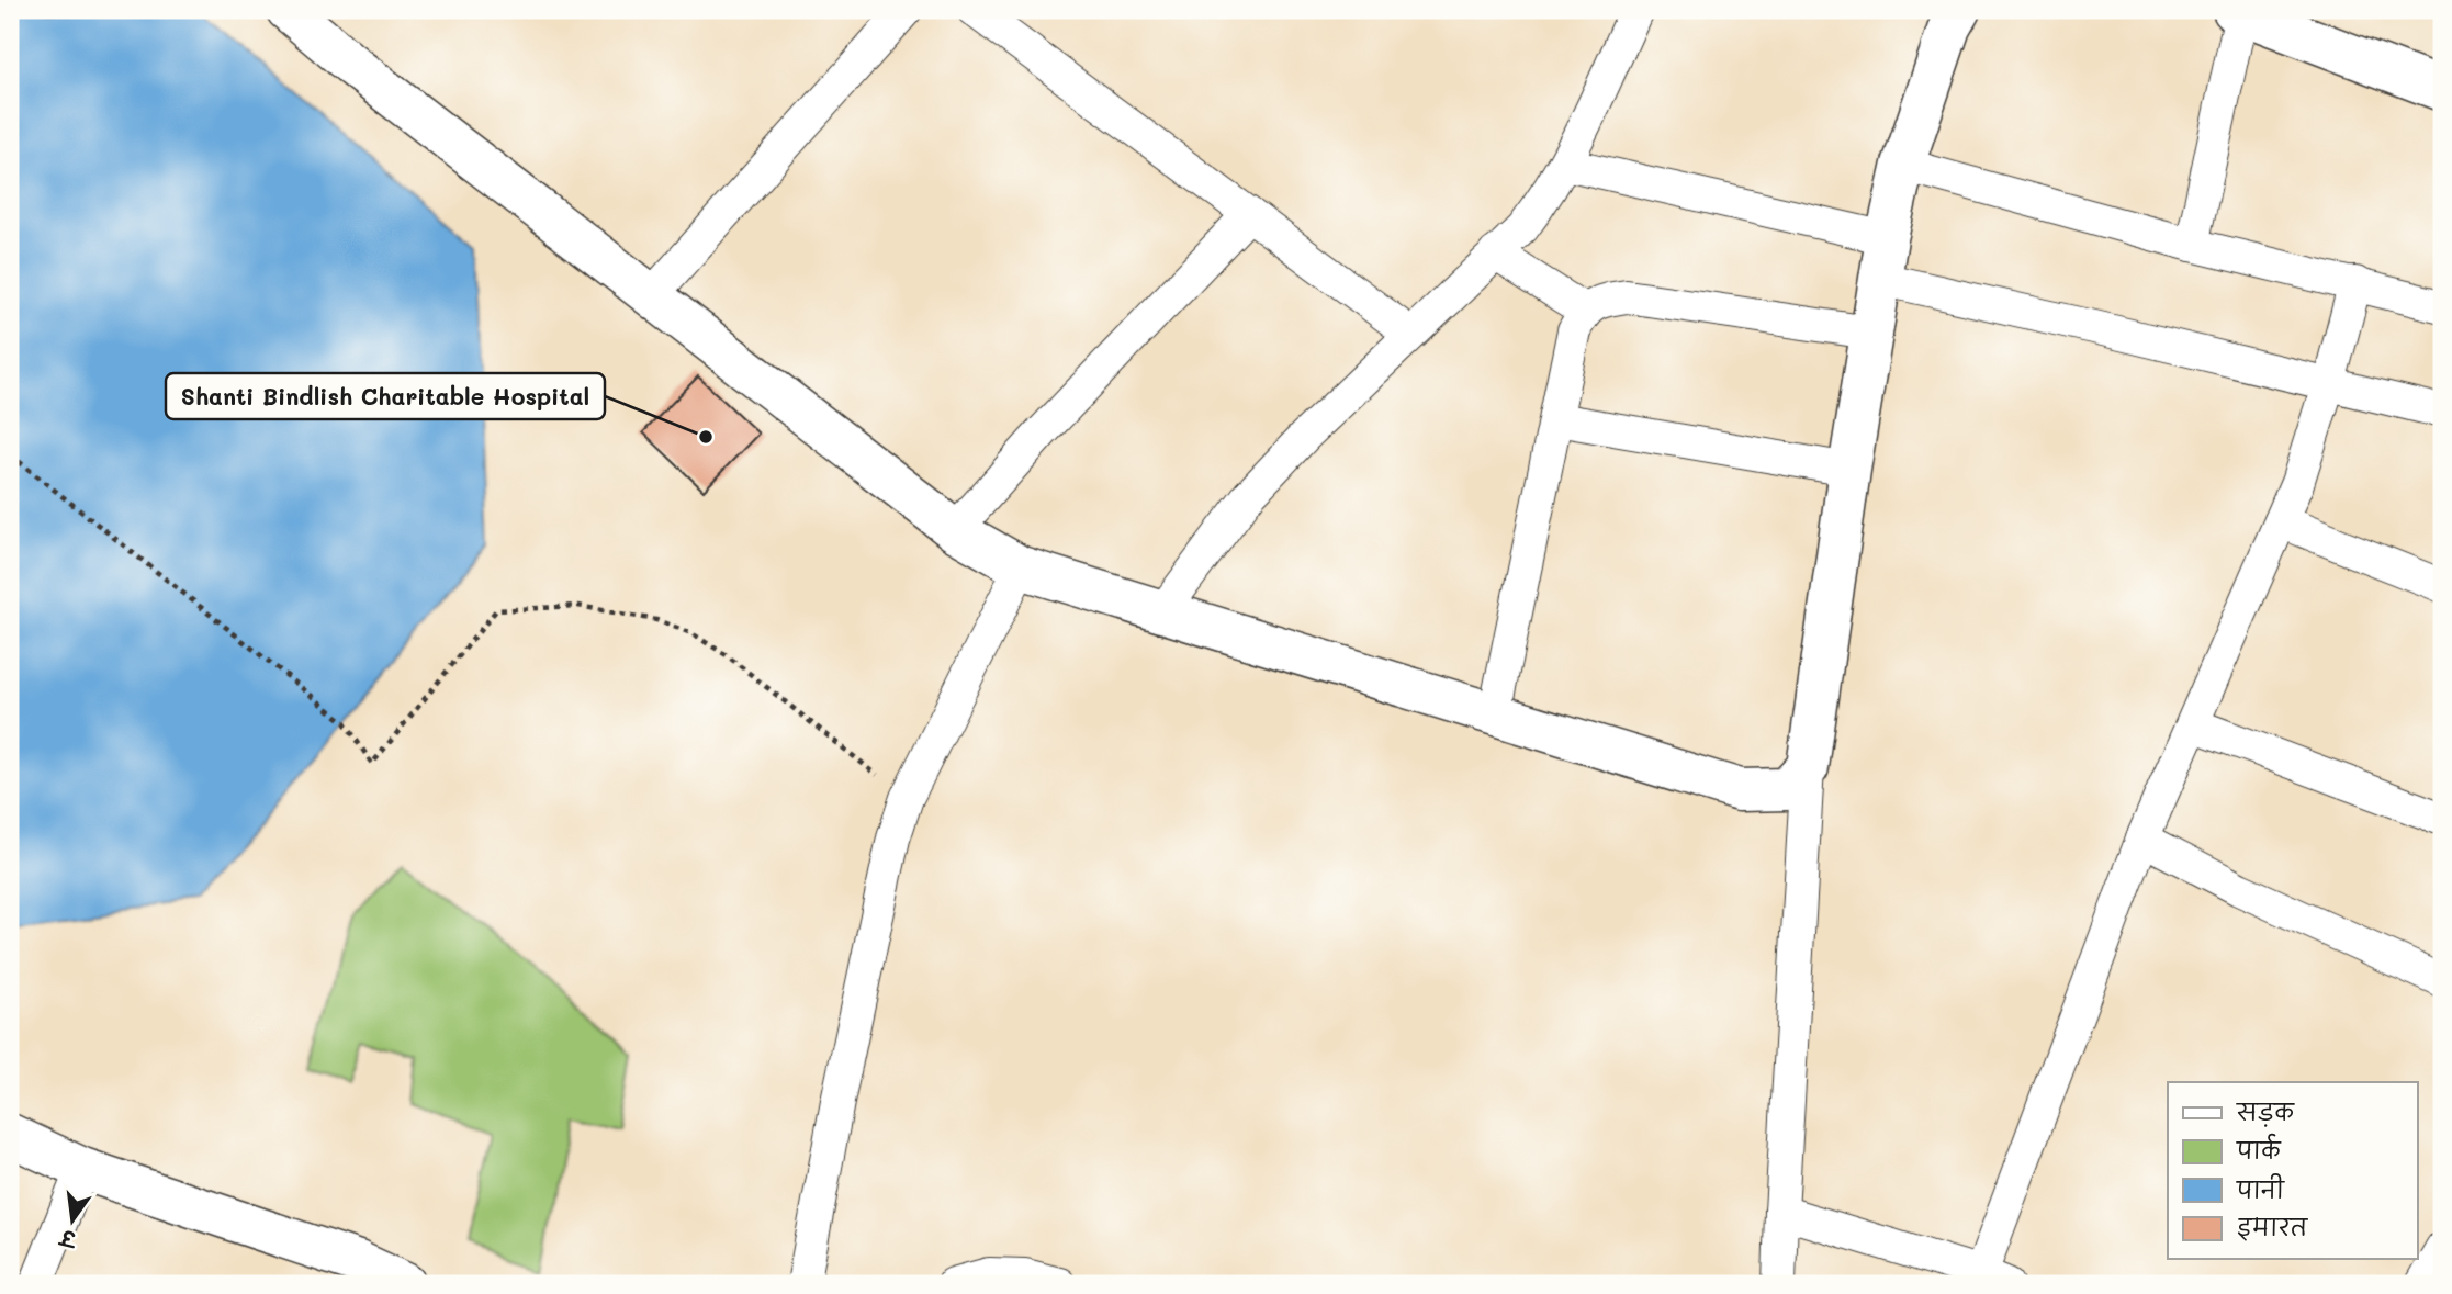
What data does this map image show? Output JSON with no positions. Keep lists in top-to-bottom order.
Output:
{
  "places": ["Shanti Bindlish Charitable Hospital"],
  "legend": [
    "सड़क",
    "पार्क",
    "पानी",
    "इमारत"
  ],
  "north": "bottom"
}
